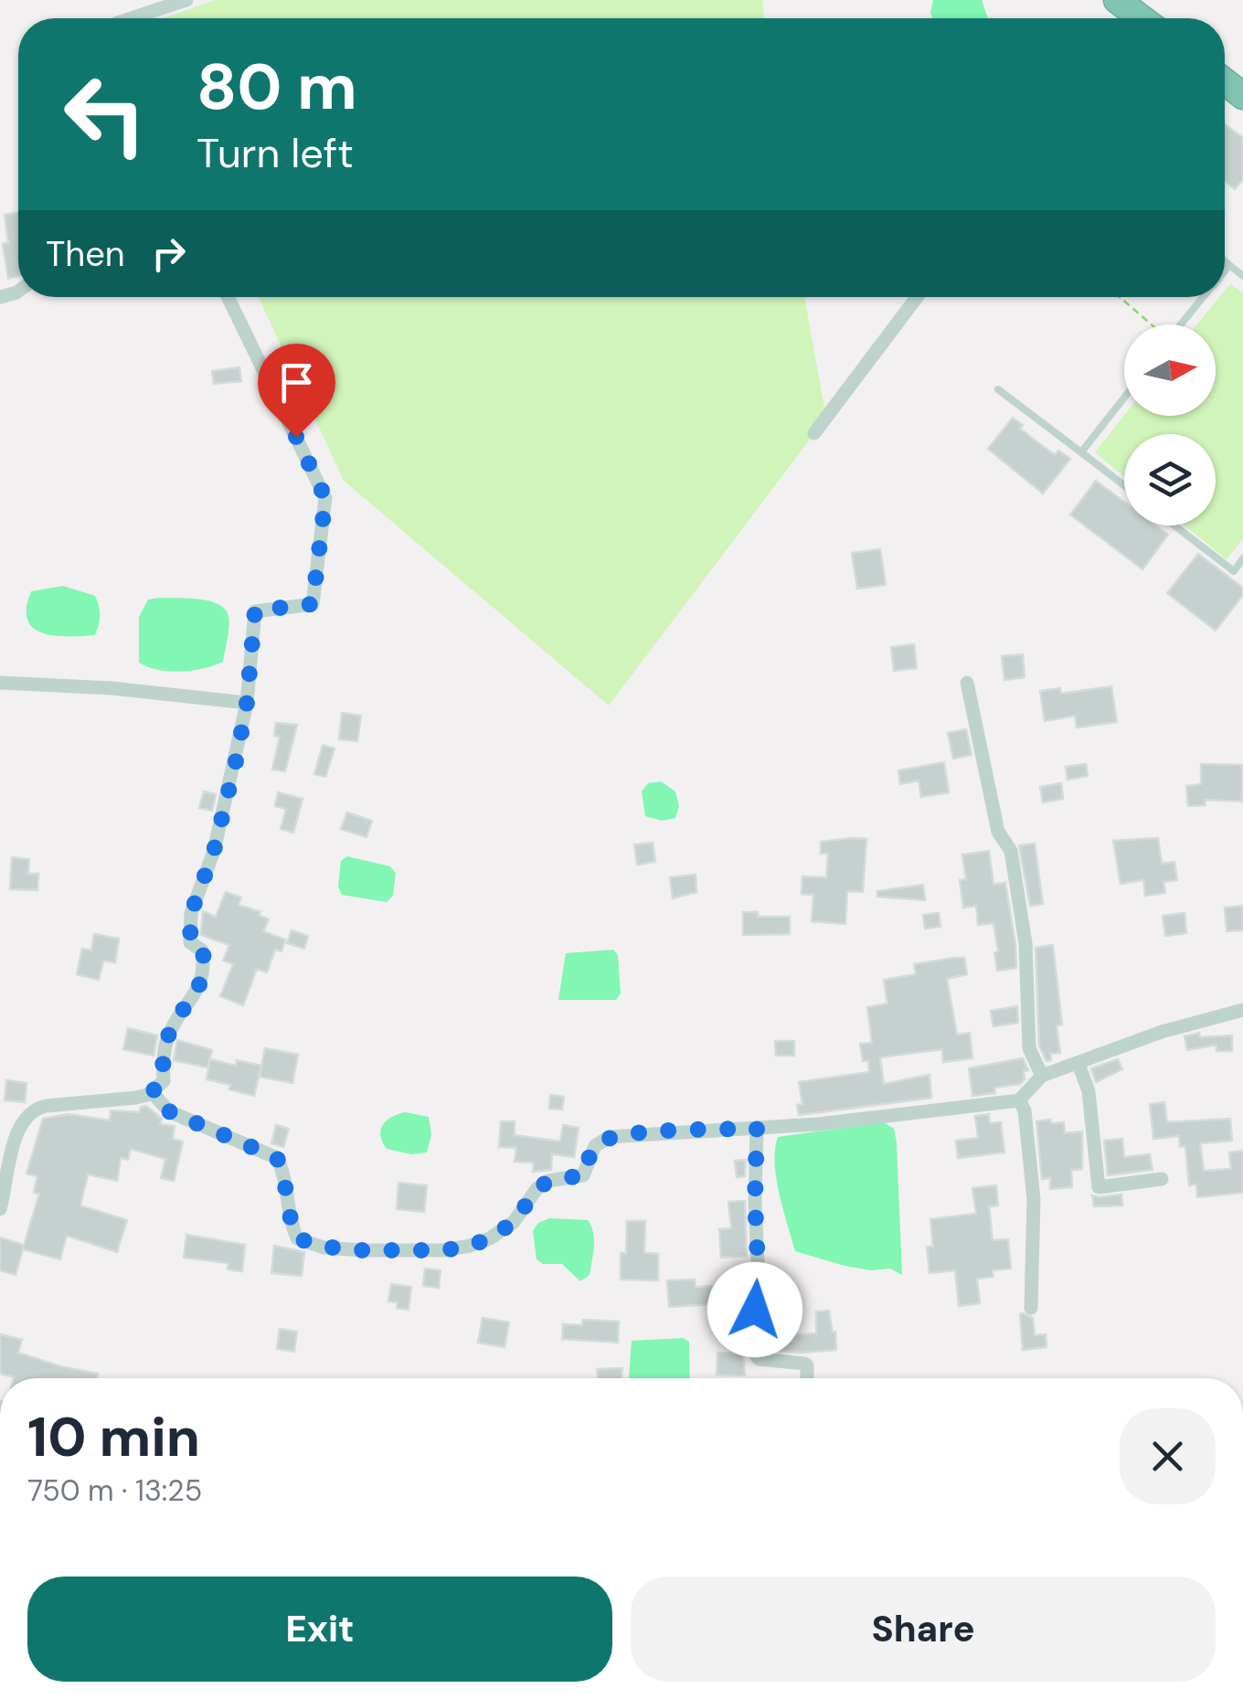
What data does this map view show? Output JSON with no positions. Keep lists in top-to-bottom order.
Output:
{
  "north": "right",
  "page": {
    "turn": ["80 m", "Turn left"],
    "then": "Then",
    "heading": ["10 min", "750 m · 13:25"],
    "buttons": ["Exit", "Share"]
  }
}
